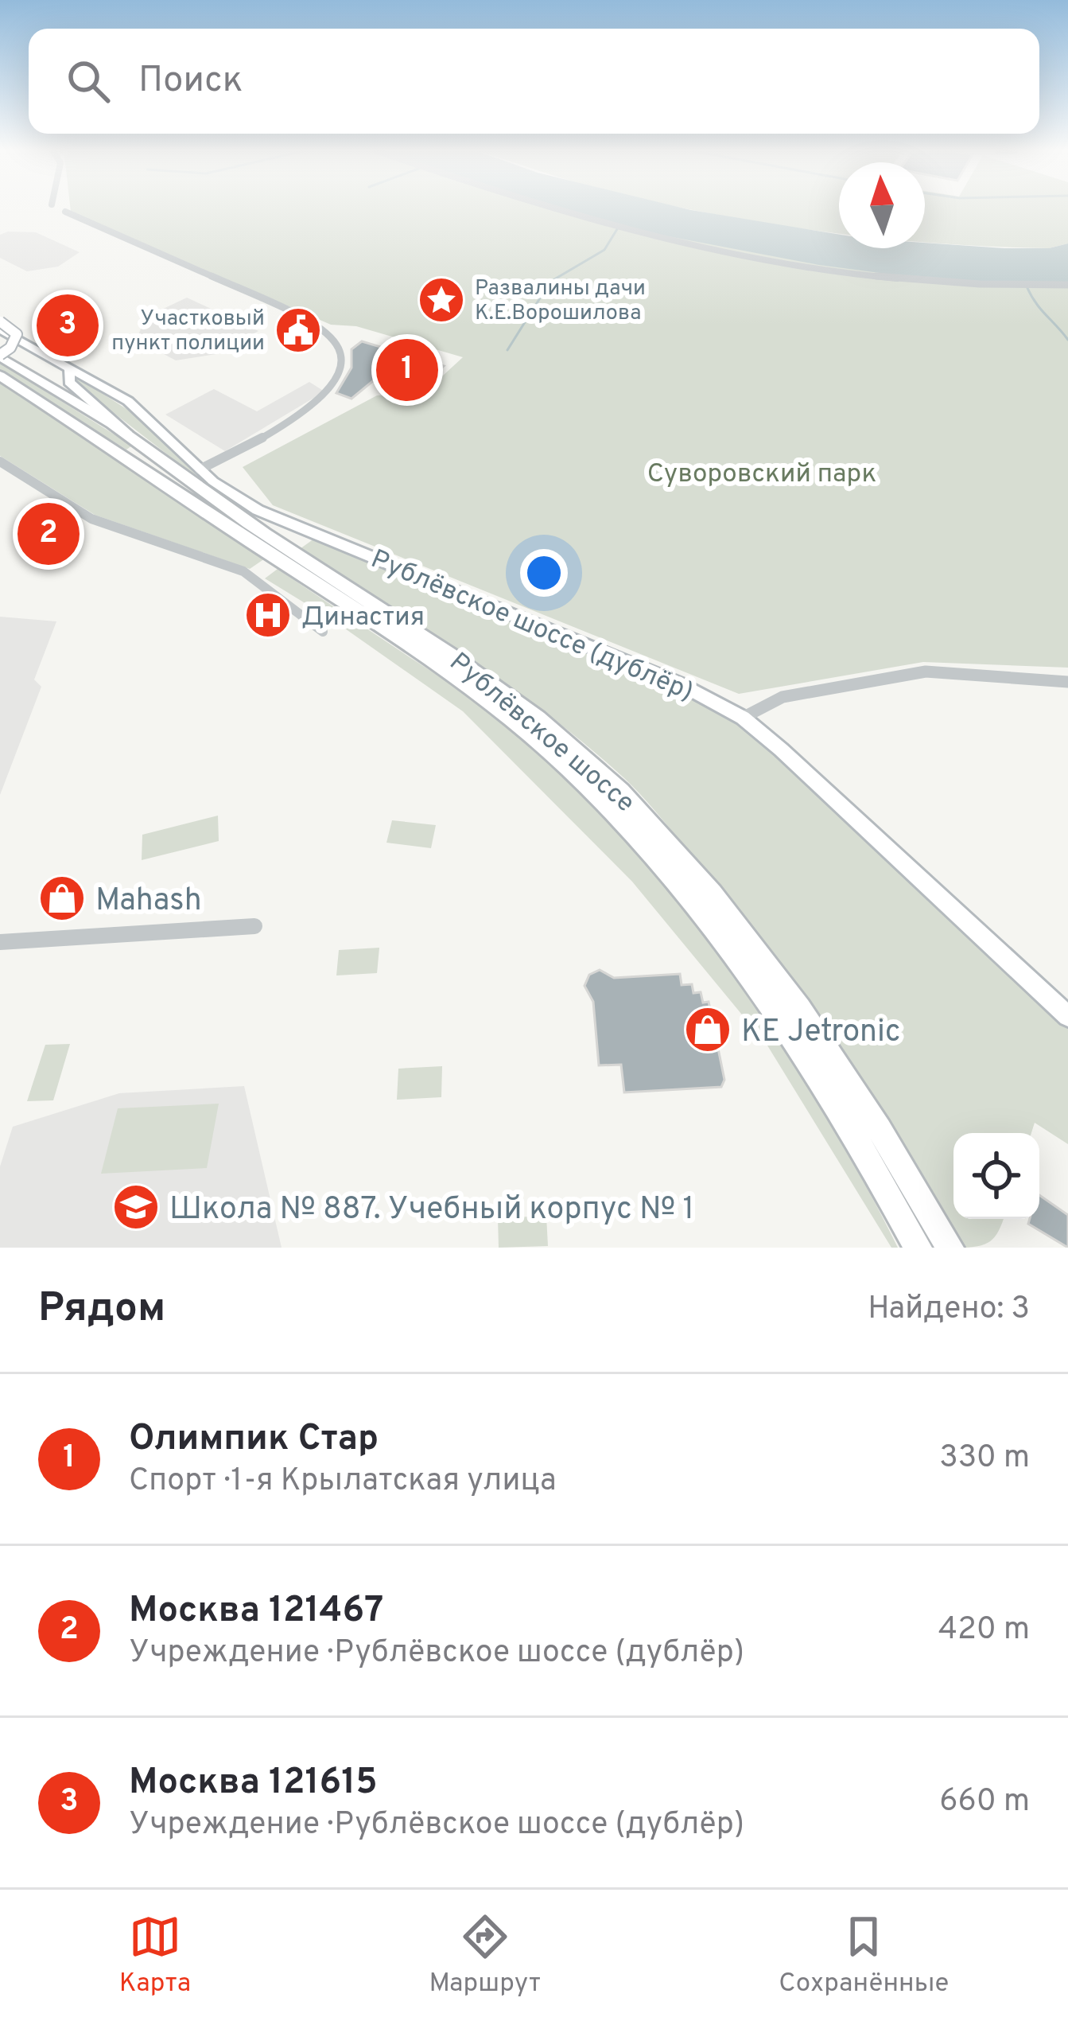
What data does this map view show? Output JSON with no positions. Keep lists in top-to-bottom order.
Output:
{
  "streets": {
    "main road": ["Рублёвское шоссе"],
    "street": ["Рублёвское шоссе (дублёр)"]
  },
  "parks": ["Суворовский парк"],
  "places": {
    "place": ["Развалины дачи К.Е.Ворошилова"],
    "public building": ["Участковый пункт полиции"],
    "hospital": ["Династия"],
    "shop": ["Mahash", "KE Jetronic"],
    "school or university": ["Школа № 887. Учебный корпус № 1"]
  },
  "north": "top",
  "page": {
    "search": "Поиск",
    "pins": ["3", "1", "2"],
    "heading": ["Рядом", "Найдено: 3"],
    "list": [
      {
        "mark": "1",
        "name": "Олимпик Стар",
        "note": "Спорт · 1-я Крылатская улица",
        "value": "330 m"
      },
      {
        "mark": "2",
        "name": "Москва 121467",
        "note": "Учреждение · Рублёвское шоссе (дублёр)",
        "value": "420 m"
      },
      {
        "mark": "3",
        "name": "Москва 121615",
        "note": "Учреждение · Рублёвское шоссе (дублёр)",
        "value": "660 m"
      }
    ],
    "nav": ["Карта", "Маршрут", "Сохранённые"]
  }
}
